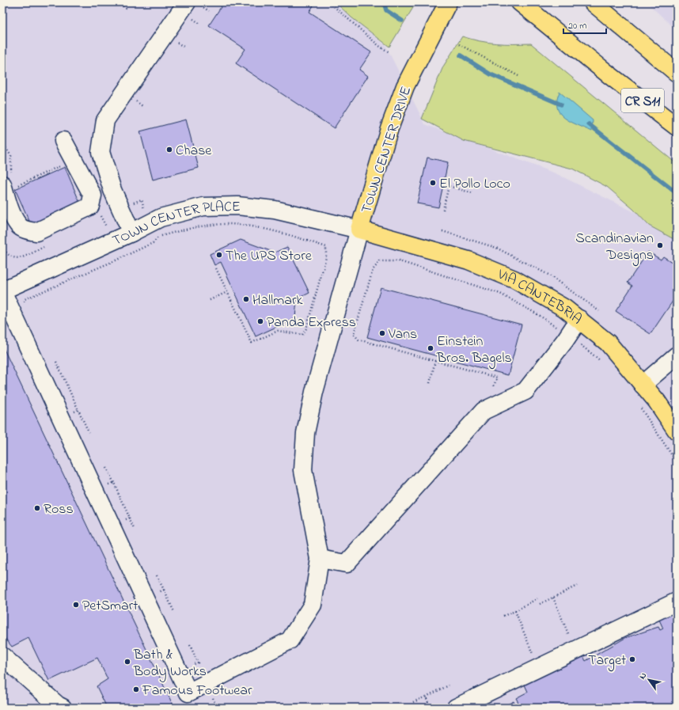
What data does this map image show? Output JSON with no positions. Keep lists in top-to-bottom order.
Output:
{
  "streets": {
    "main road": ["CR S11", "TOWN CENTER DRIVE", "VIA CANTEBRIA"],
    "street": ["TOWN CENTER PLACE"]
  },
  "crossings": [
    ["TOWN CENTER DRIVE", "TOWN CENTER PLACE"],
    ["TOWN CENTER DRIVE", "VIA CANTEBRIA"],
    ["TOWN CENTER PLACE", "VIA CANTEBRIA"]
  ],
  "places": [
    "Chase",
    "El Pollo Loco",
    "Scandinavian Designs",
    "The UPS Store",
    "Hallmark",
    "Panda Express",
    "Vans",
    "Einstein Bros. Bagels",
    "Ross",
    "PetSmart",
    "Target",
    "Bath & Body Works",
    "Famous Footwear"
  ],
  "scale_bar": "20 m",
  "north": "top left"
}
